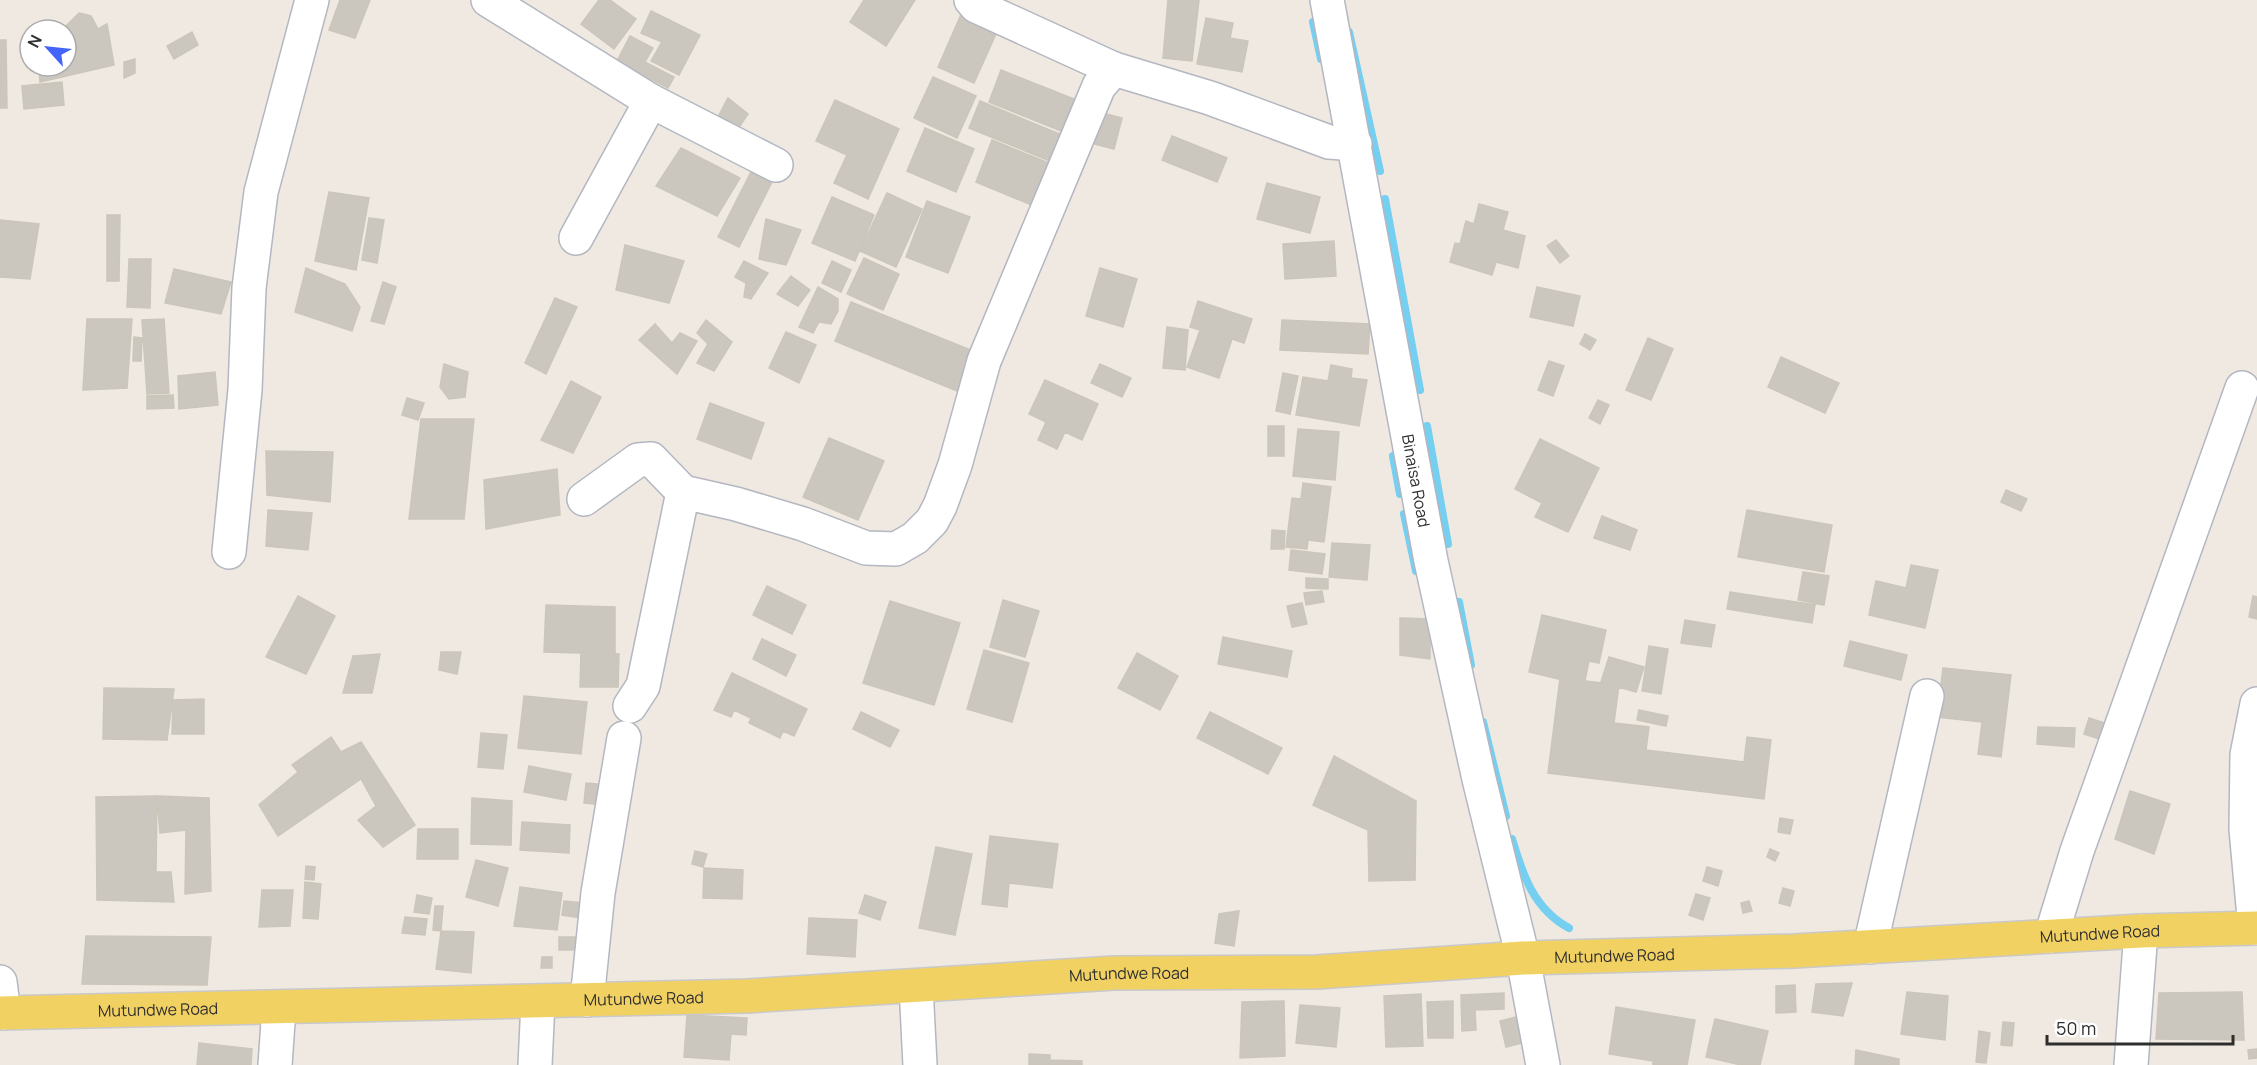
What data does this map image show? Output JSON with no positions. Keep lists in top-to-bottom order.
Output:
{
  "streets": {
    "main road": ["Mutundwe Road"],
    "street": ["Binaisa Road"]
  },
  "crossings": [
    ["Binaisa Road", "Mutundwe Road"]
  ],
  "scale_bar": "50 m",
  "north": "top left"
}
